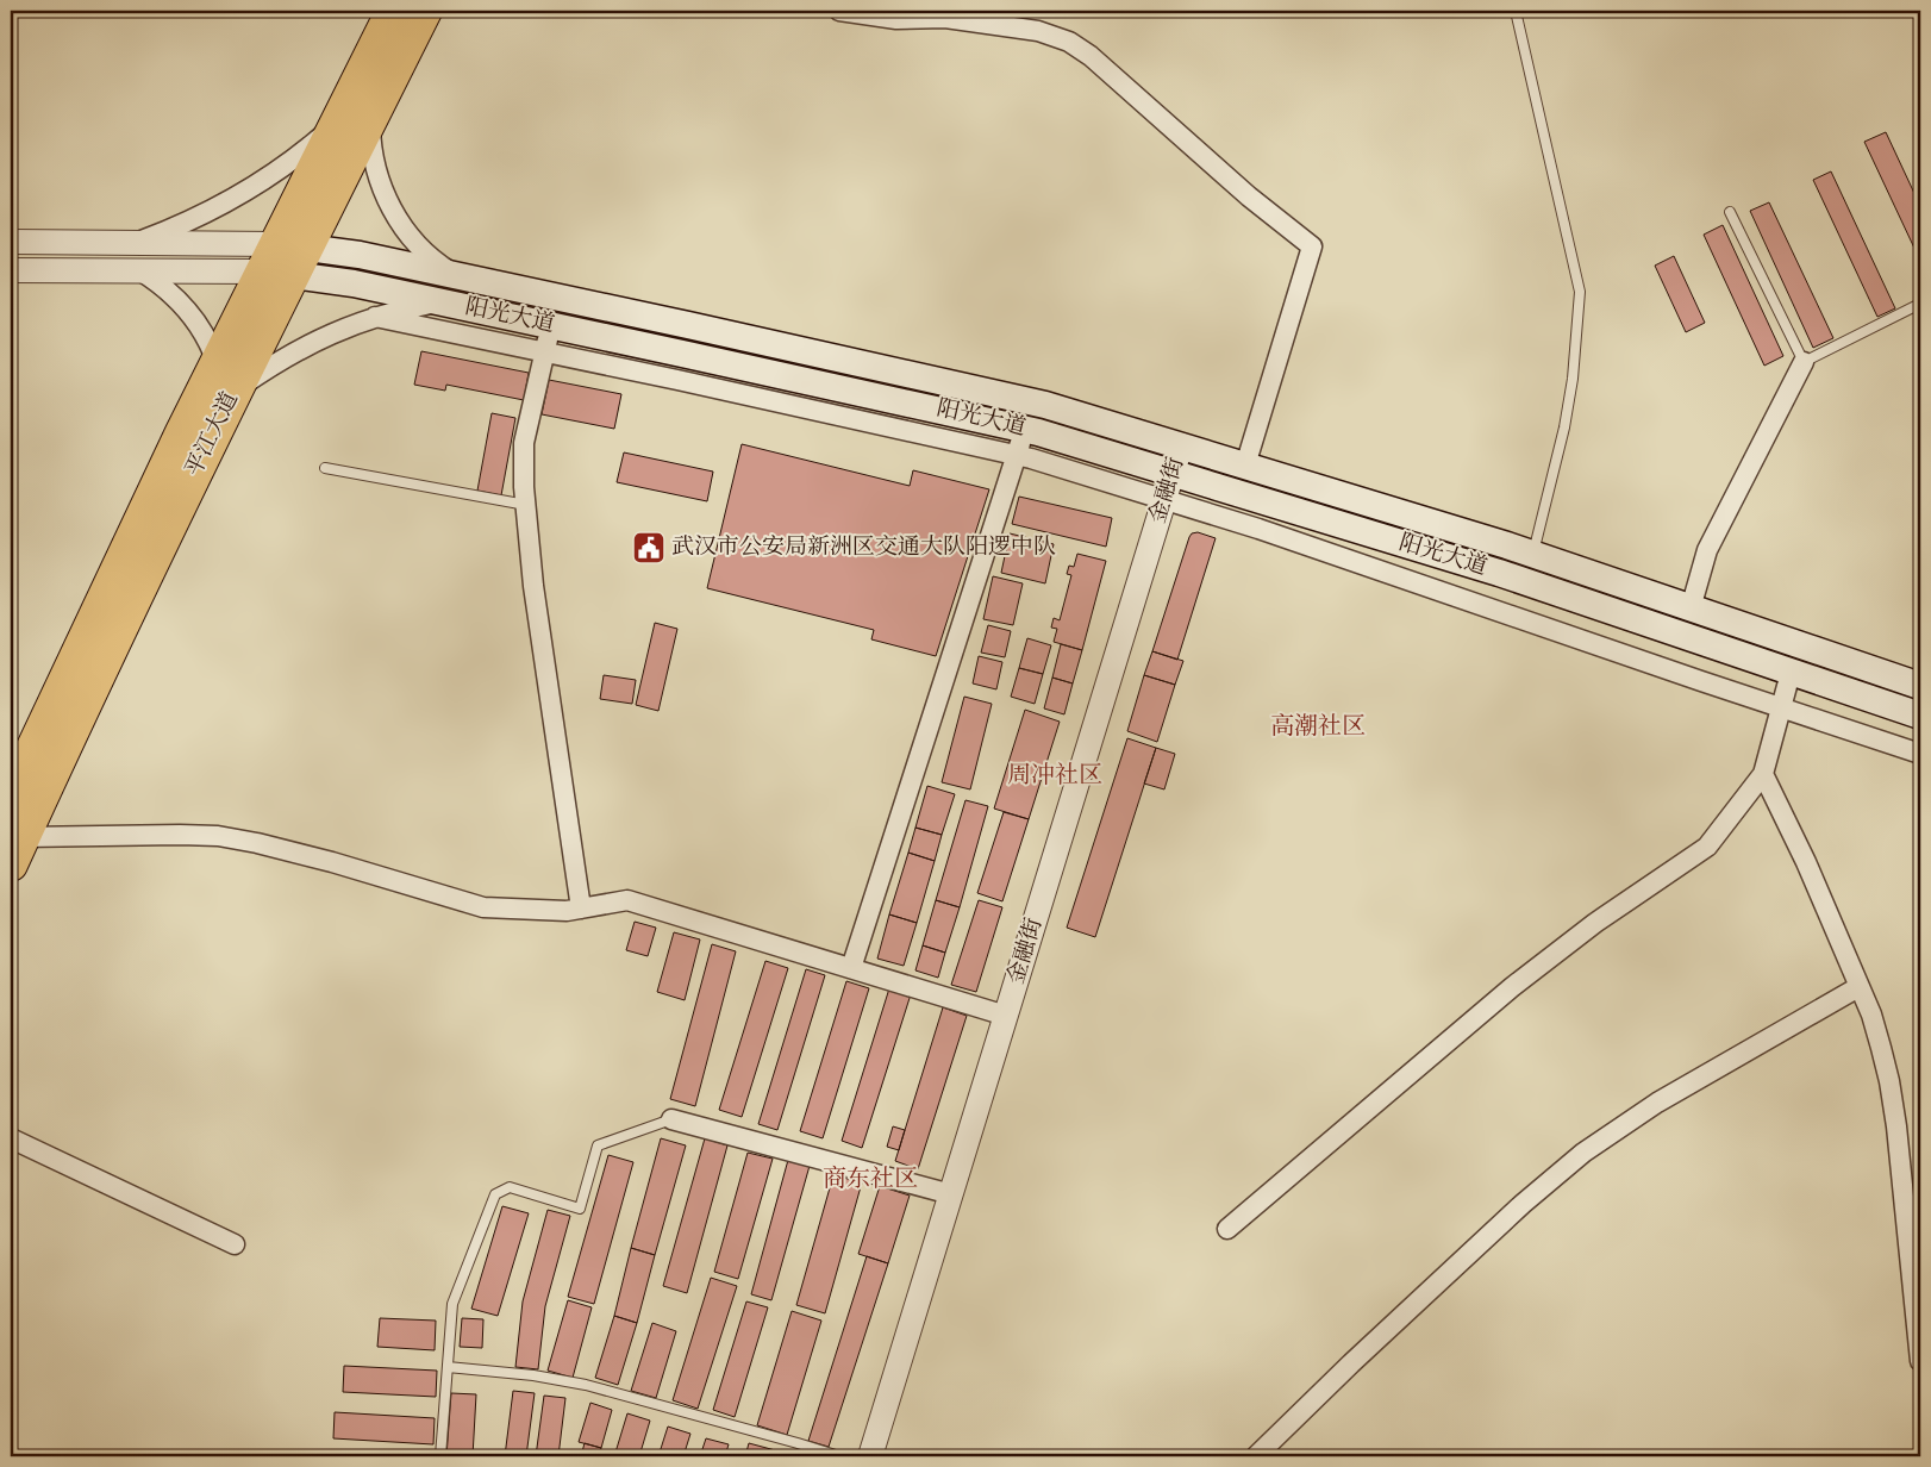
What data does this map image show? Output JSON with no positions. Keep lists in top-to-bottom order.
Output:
{
  "streets": {
    "highway": ["平江大道"],
    "main road": ["阳光大道"],
    "street": ["金融街"]
  },
  "crossings": [
    ["阳光大道", "平江大道"],
    ["阳光大道", "金融街"]
  ],
  "districts": ["高潮社区", "周冲社区", "商东社区"],
  "places": {
    "public building": ["武汉市公安局新洲区交通大队阳逻中队"]
  }
}
